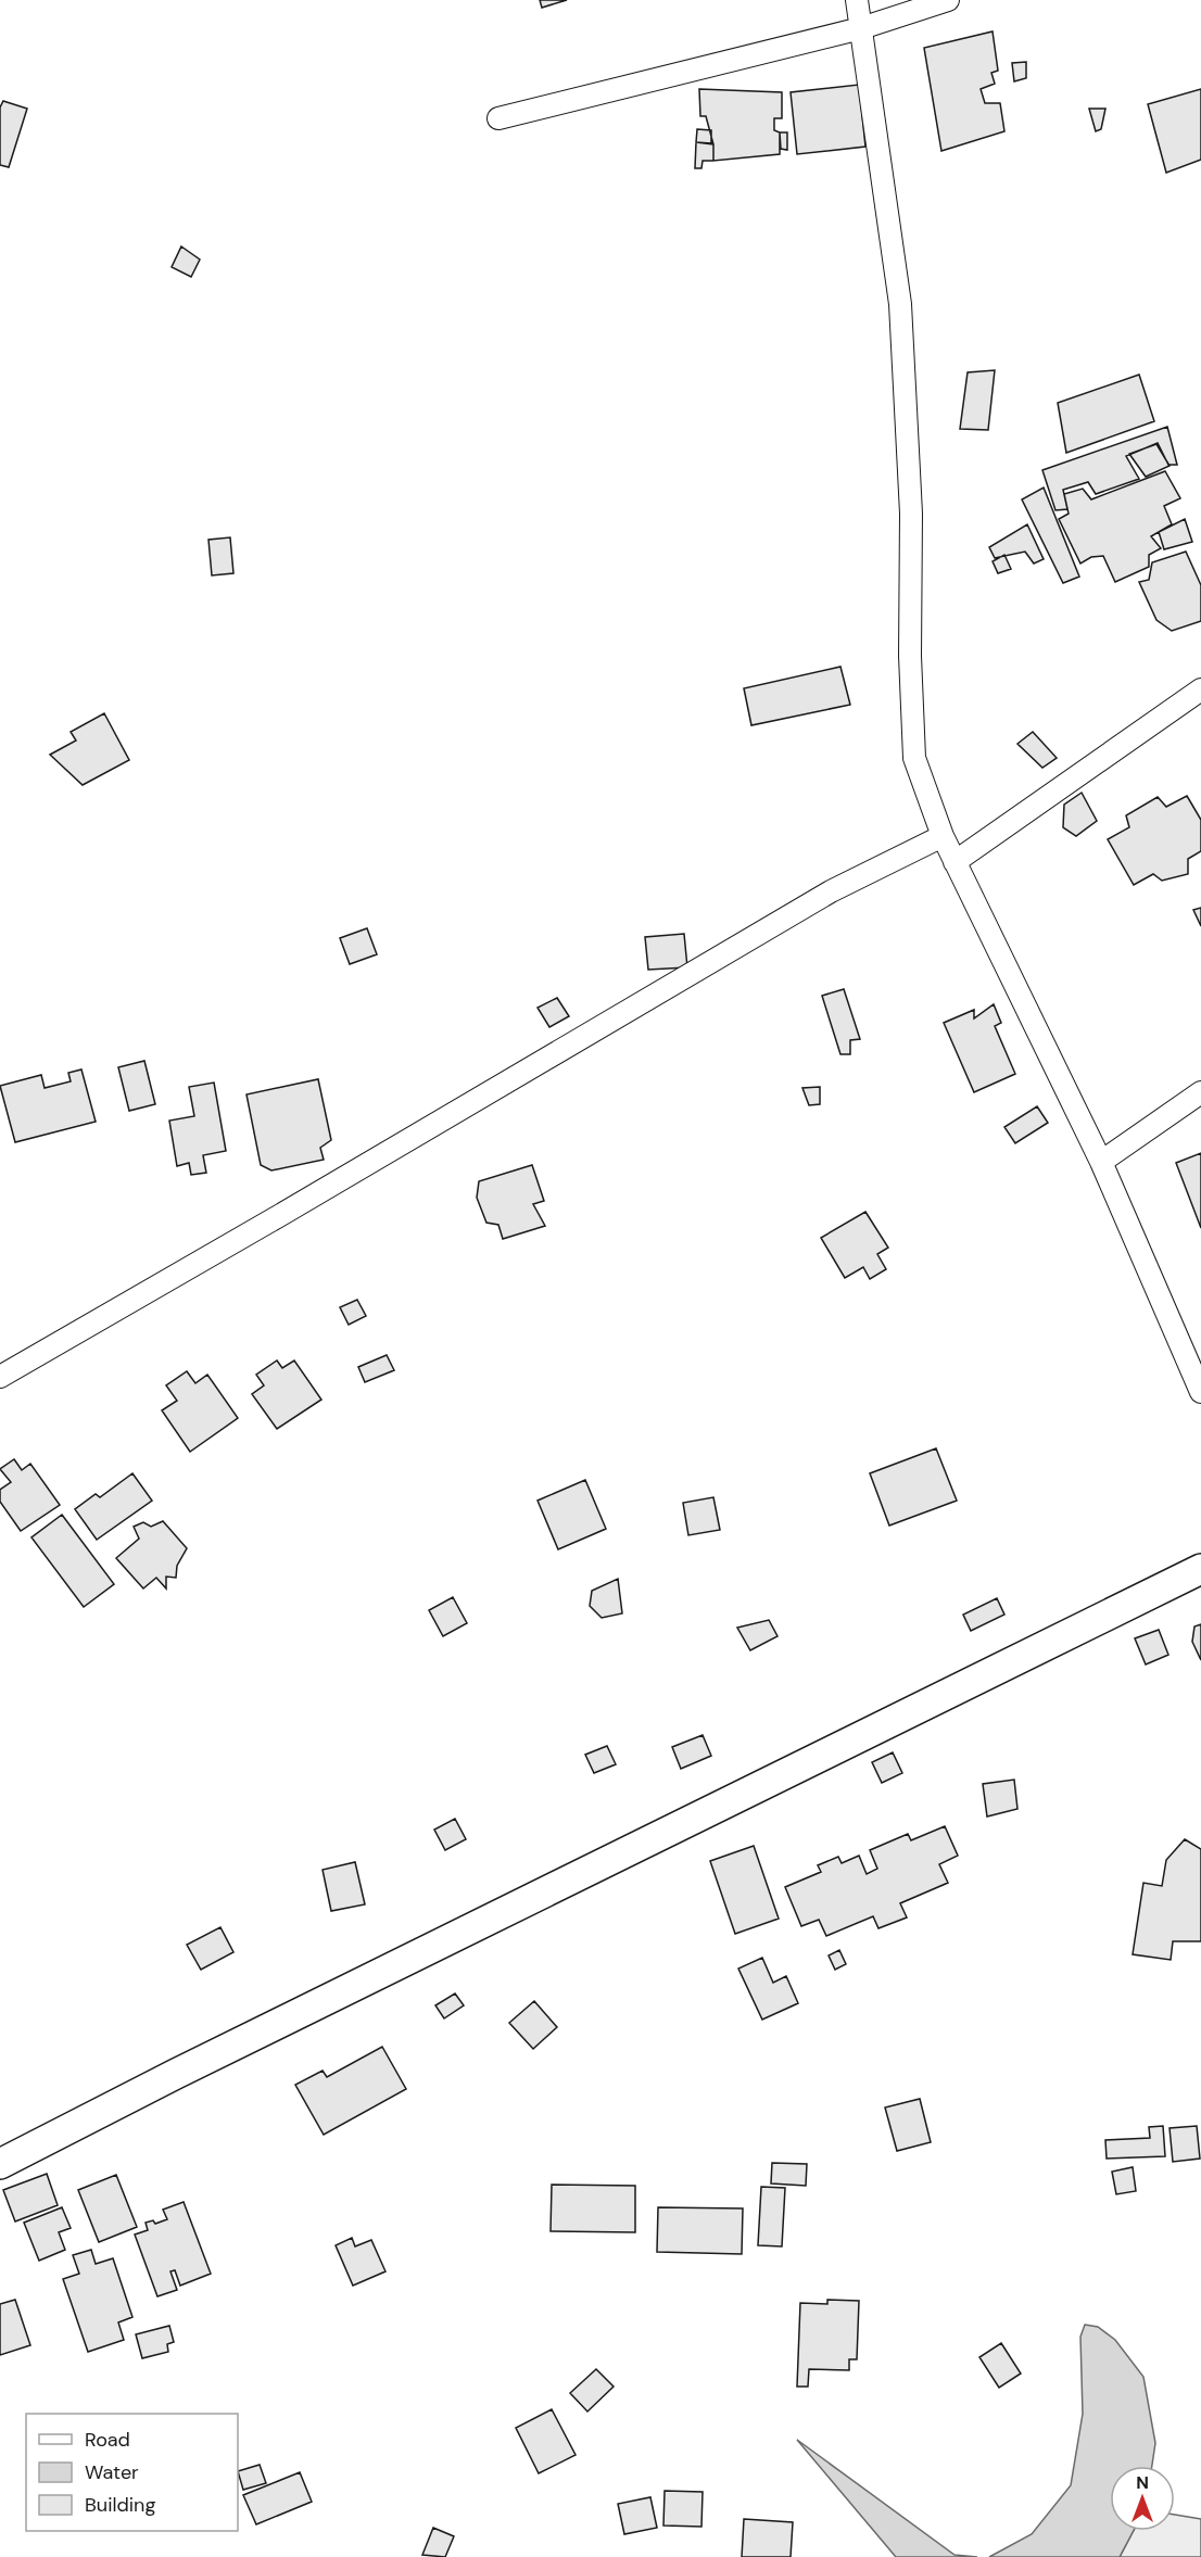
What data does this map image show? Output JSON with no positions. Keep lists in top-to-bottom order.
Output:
{
  "legend": ["Road", "Water", "Building"],
  "north": "top"
}
